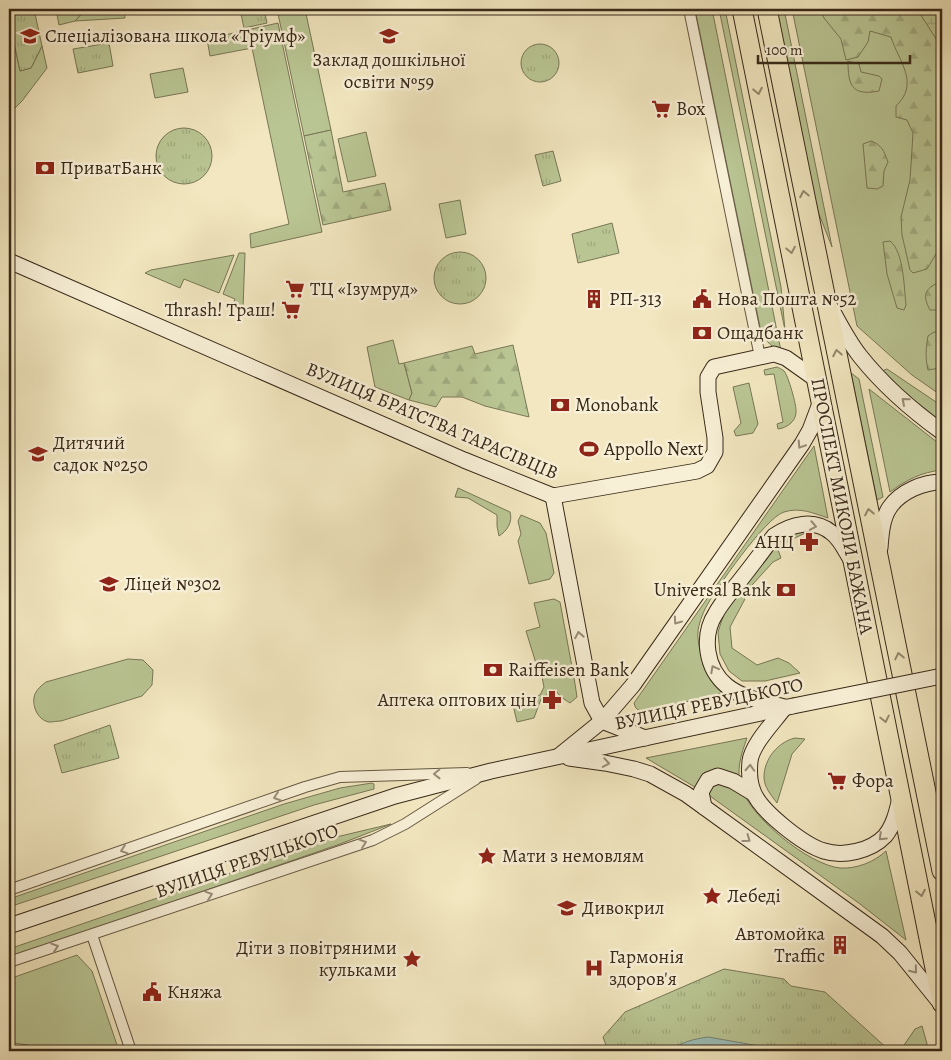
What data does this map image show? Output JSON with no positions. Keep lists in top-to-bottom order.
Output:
{
  "streets": {
    "highway": ["ПРОСПЕКТ МИКОЛИ БАЖАНА"],
    "street": ["ВУЛИЦЯ БРАТСТВА ТАРАСІВЦІВ", "ВУЛИЦЯ РЕВУЦЬКОГО"]
  },
  "crossings": [
    ["ВУЛИЦЯ БРАТСТВА ТАРАСІВЦІВ", "ПРОСПЕКТ МИКОЛИ БАЖАНА"]
  ],
  "places": {
    "school or university": [
      "Спеціалізована школа «Тріумф»",
      "Заклад дошкільної освіти №59",
      "Дитячий садок №250",
      "Ліцей №302",
      "Дивокрил"
    ],
    "supermarket": [
      "Box",
      "ТЦ «Ізумруд»",
      "Thrash! Траш!",
      "Фора"
    ],
    "bank": [
      "ПриватБанк",
      "Ощадбанк",
      "Monobank",
      "Universal Bank",
      "Raiffeisen Bank"
    ],
    "building": ["РП-313", "Автомойка Traffic"],
    "public building": ["Нова Пошта №52", "Княжа"],
    "sports": ["Appollo Next"],
    "pharmacy": ["АНЦ", "Аптека оптових цін"],
    "place": ["Мати з немовлям", "Лебеді", "Діти з повітряними кульками"],
    "hospital": ["Гармонія здоров'я"]
  },
  "scale_bar": "100 m"
}
